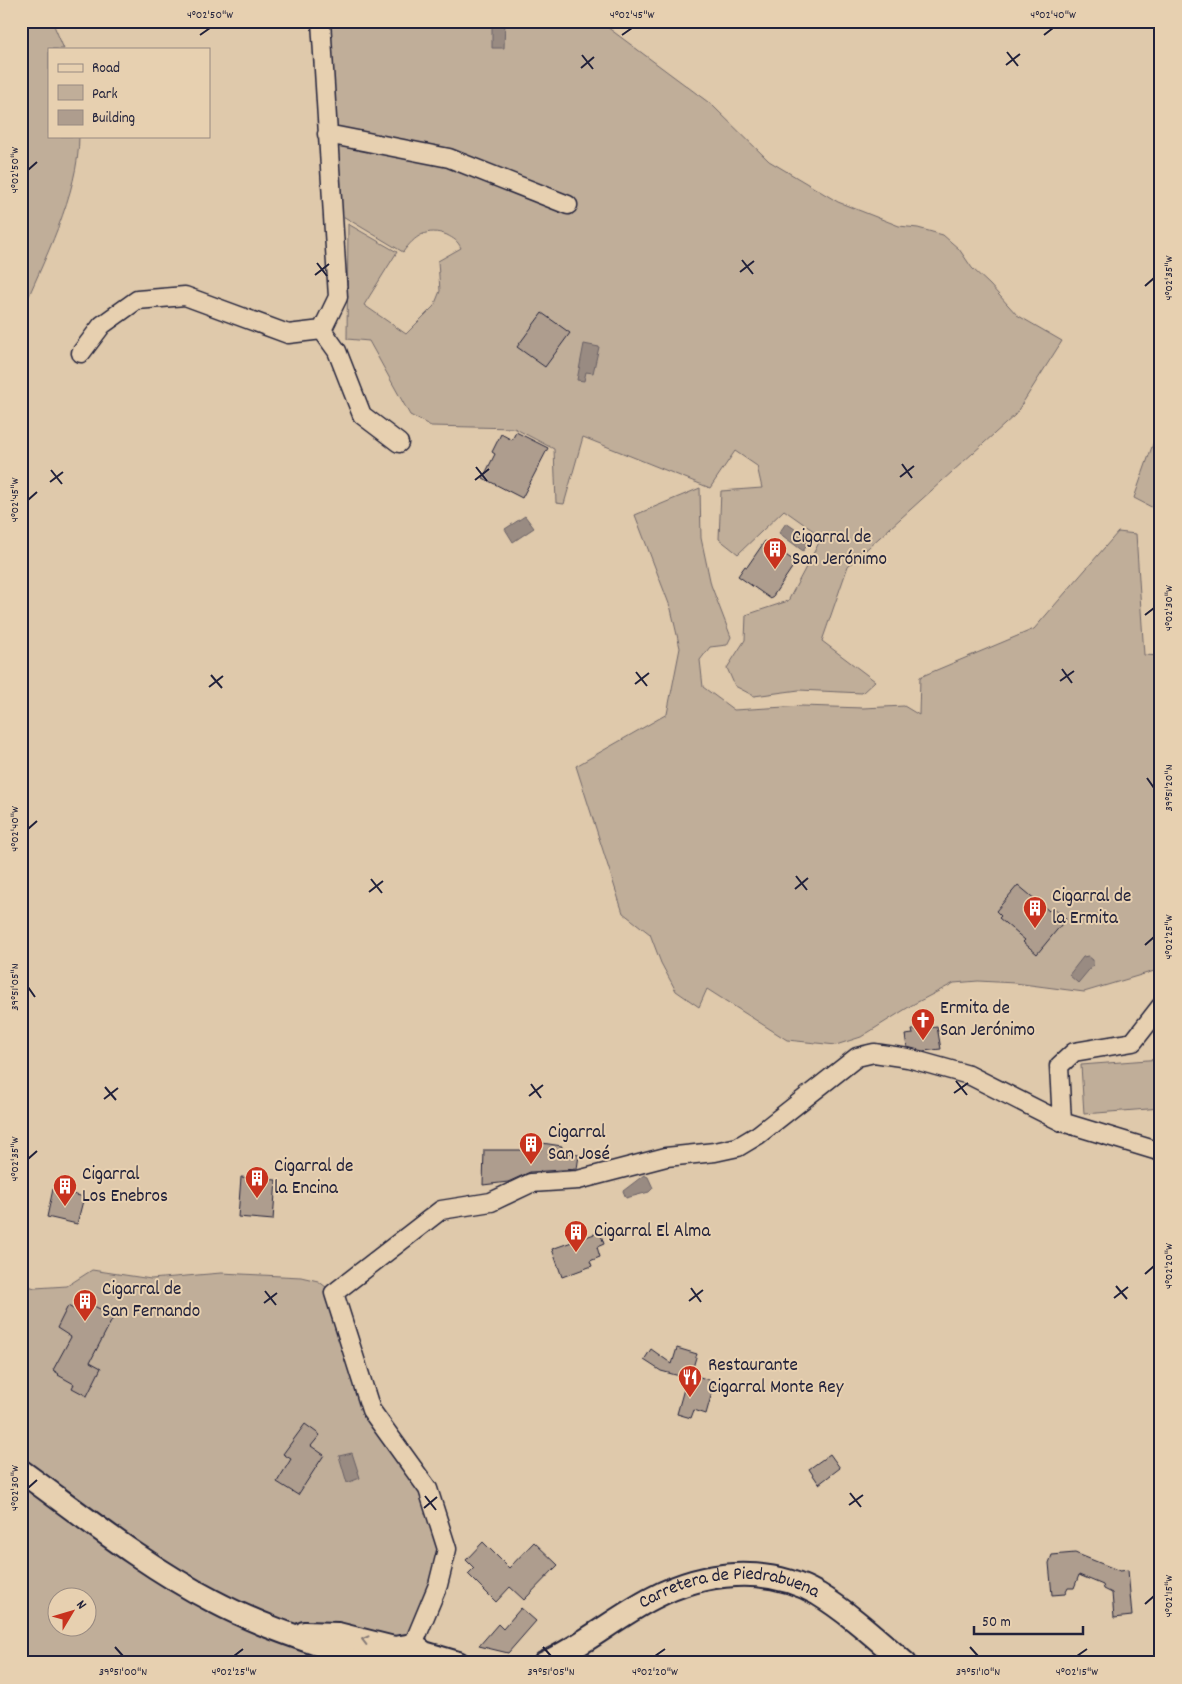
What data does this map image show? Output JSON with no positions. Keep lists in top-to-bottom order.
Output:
{
  "streets": {
    "main road": ["Carretera de Piedrabuena"]
  },
  "places": {
    "building": [
      "Cigarral de San Jerónimo",
      "Cigarral de la Ermita",
      "Cigarral San José",
      "Cigarral de la Encina",
      "Cigarral Los Enebros",
      "Cigarral El Alma",
      "Cigarral de San Fernando"
    ],
    "church": ["Ermita de San Jerónimo"],
    "restaurant": ["Restaurante Cigarral Monte Rey"]
  },
  "legend": ["Road", "Park", "Building"],
  "scale_bar": "50 m",
  "north": "top right",
  "coordinates": [
    "4°02'50\"W",
    "4°02'45\"W",
    "4°02'40\"W",
    "4°02'35\"W",
    "4°02'30\"W",
    "39°51'20\"N",
    "4°02'25\"W",
    "39°51'05\"N",
    "4°02'20\"W",
    "4°02'15\"W",
    "39°51'00\"N",
    "39°51'10\"N"
  ]
}
